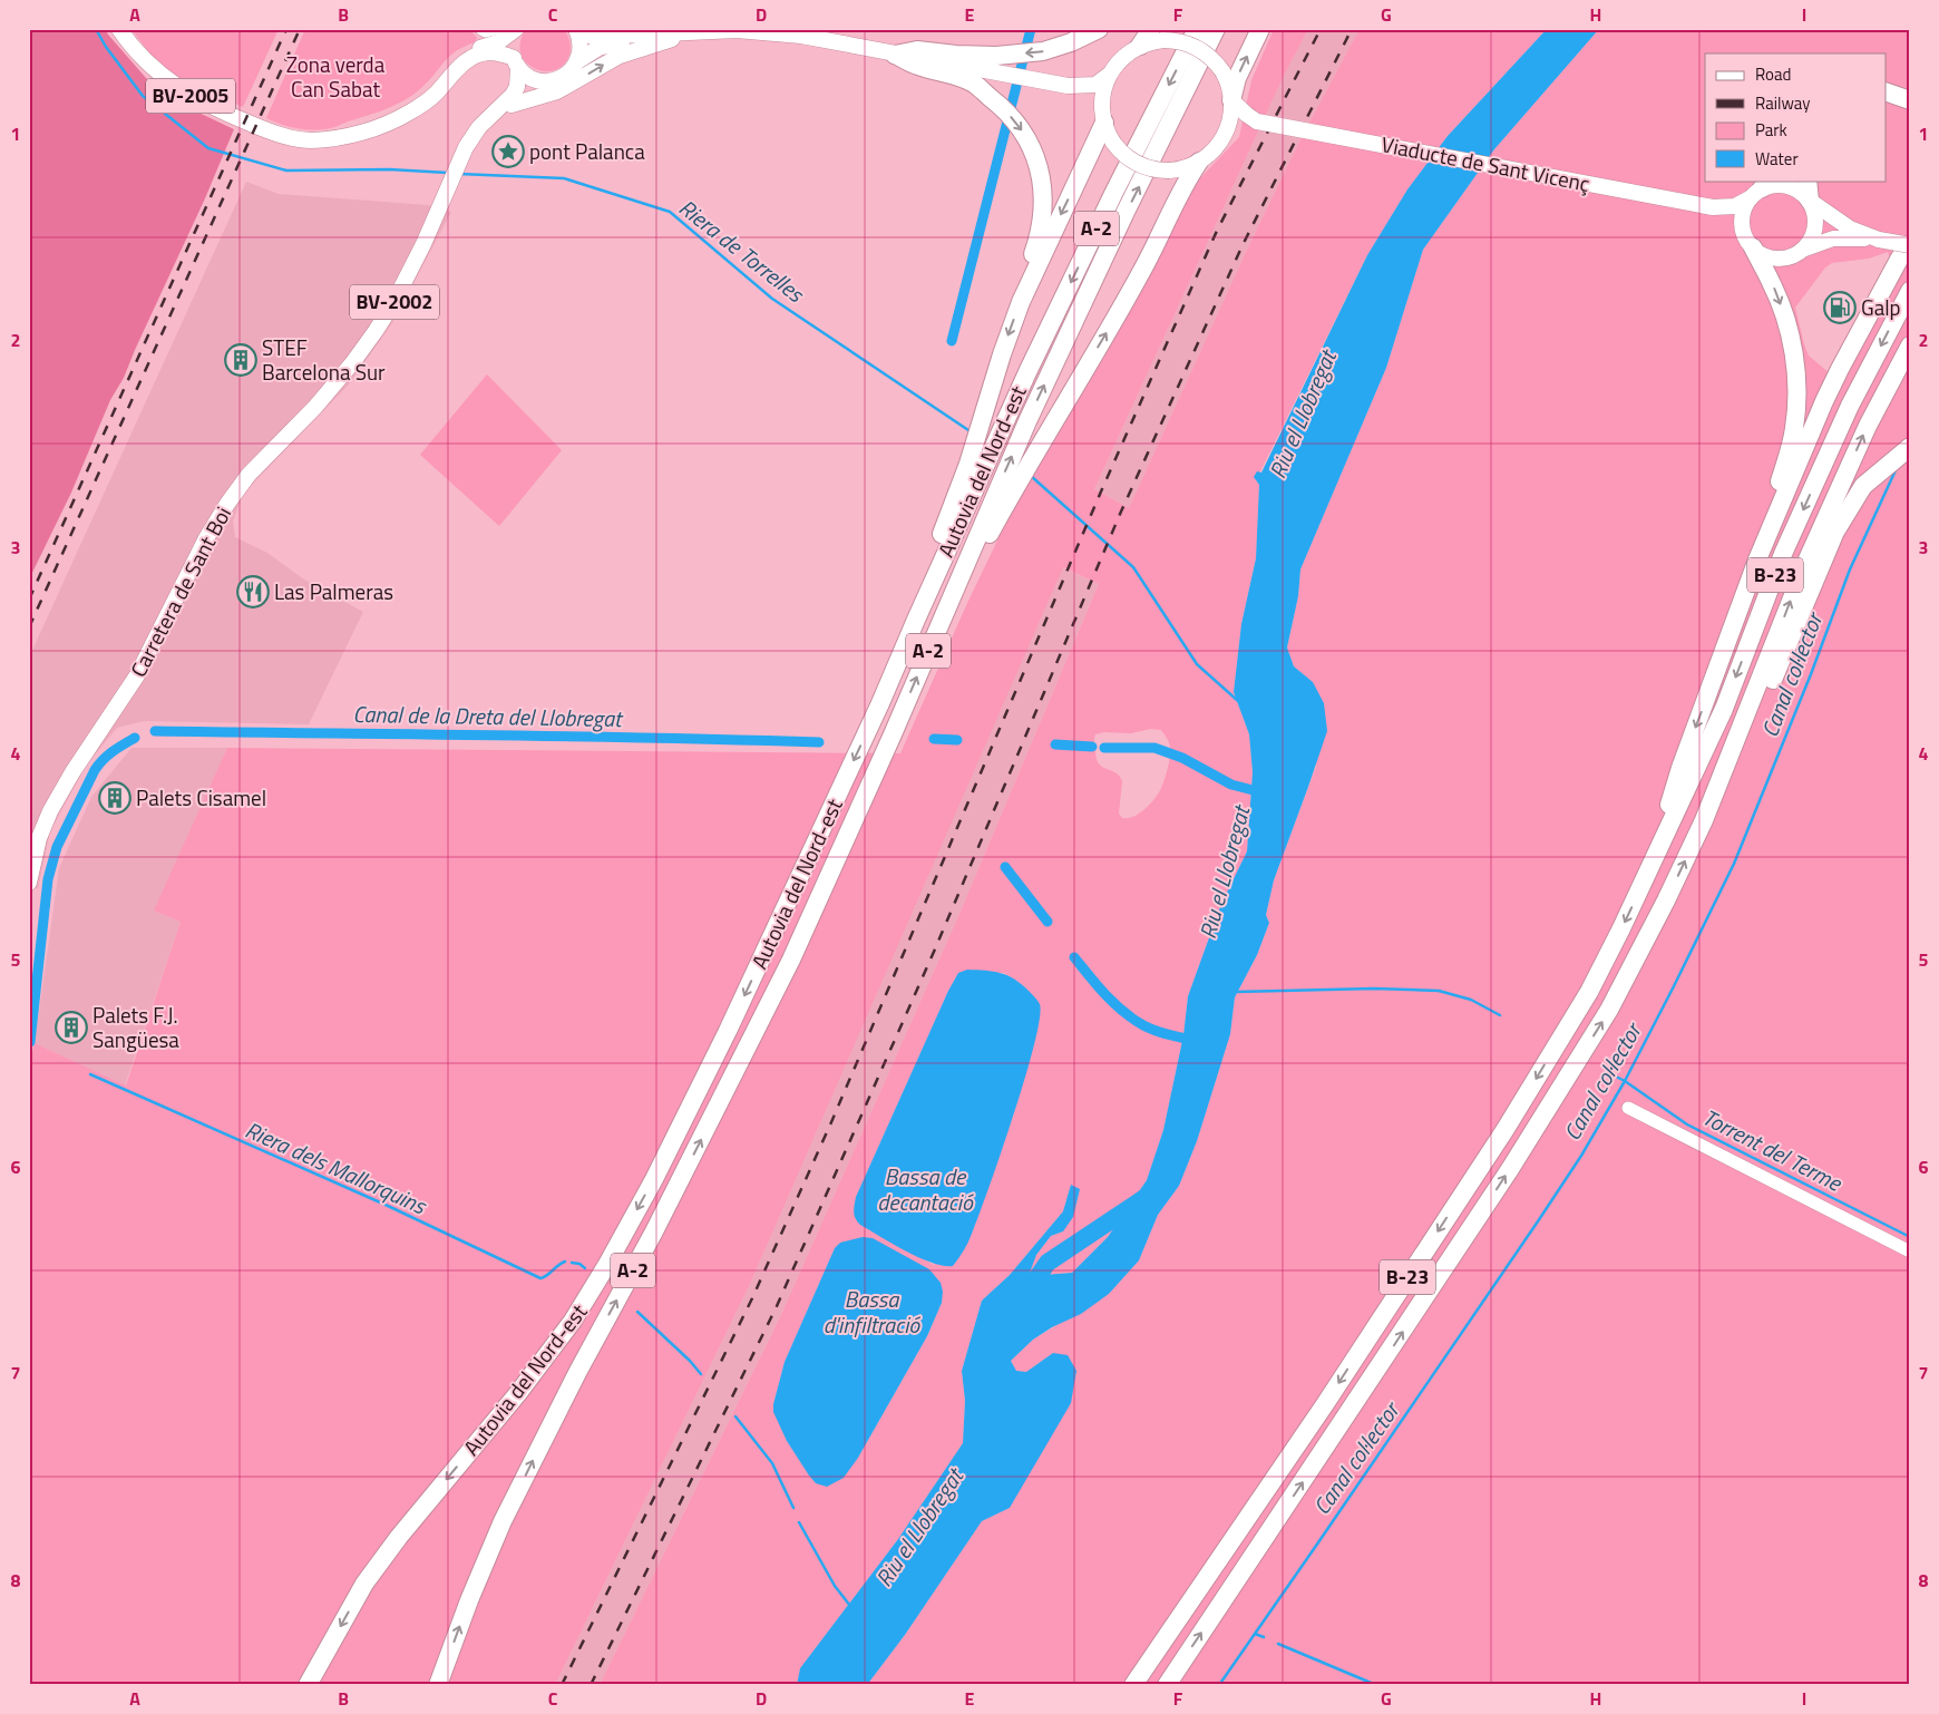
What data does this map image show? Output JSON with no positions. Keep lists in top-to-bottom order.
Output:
{
  "streets": {
    "highway": ["A-2", "Autovia del Nord-est", "B-23"],
    "main road": [
      "BV-2005",
      "Viaducte de Sant Vicenç",
      "BV-2002",
      "Carretera de Sant Boi"
    ]
  },
  "crossings": [
    ["BV-2005", "BV-2002"],
    ["BV-2002", "Carretera de Sant Boi"]
  ],
  "water": [
    "Riera de Torrelles",
    "Riu el Llobregat",
    "Canal col·lector",
    "Canal de la Dreta del Llobregat",
    "Torrent del Terme",
    "Riera dels Mallorquins",
    "Bassa de decantació",
    "Bassa d'infiltració"
  ],
  "parks": ["Zona verda Can Sabat"],
  "places": {
    "place": ["pont Palanca"],
    "fuel station": ["Galp"],
    "building": ["STEF Barcelona Sur", "Palets Cisamel", "Palets F.J. Sangüesa"],
    "restaurant": ["Las Palmeras"]
  },
  "legend": [
    "Road",
    "Railway",
    "Park",
    "Water"
  ],
  "grid": {
    "columns": [
      "A",
      "B",
      "C",
      "D",
      "E",
      "F",
      "G",
      "H",
      "I"
    ],
    "rows": [
      "1",
      "2",
      "3",
      "4",
      "5",
      "6",
      "7",
      "8"
    ]
  }
}
